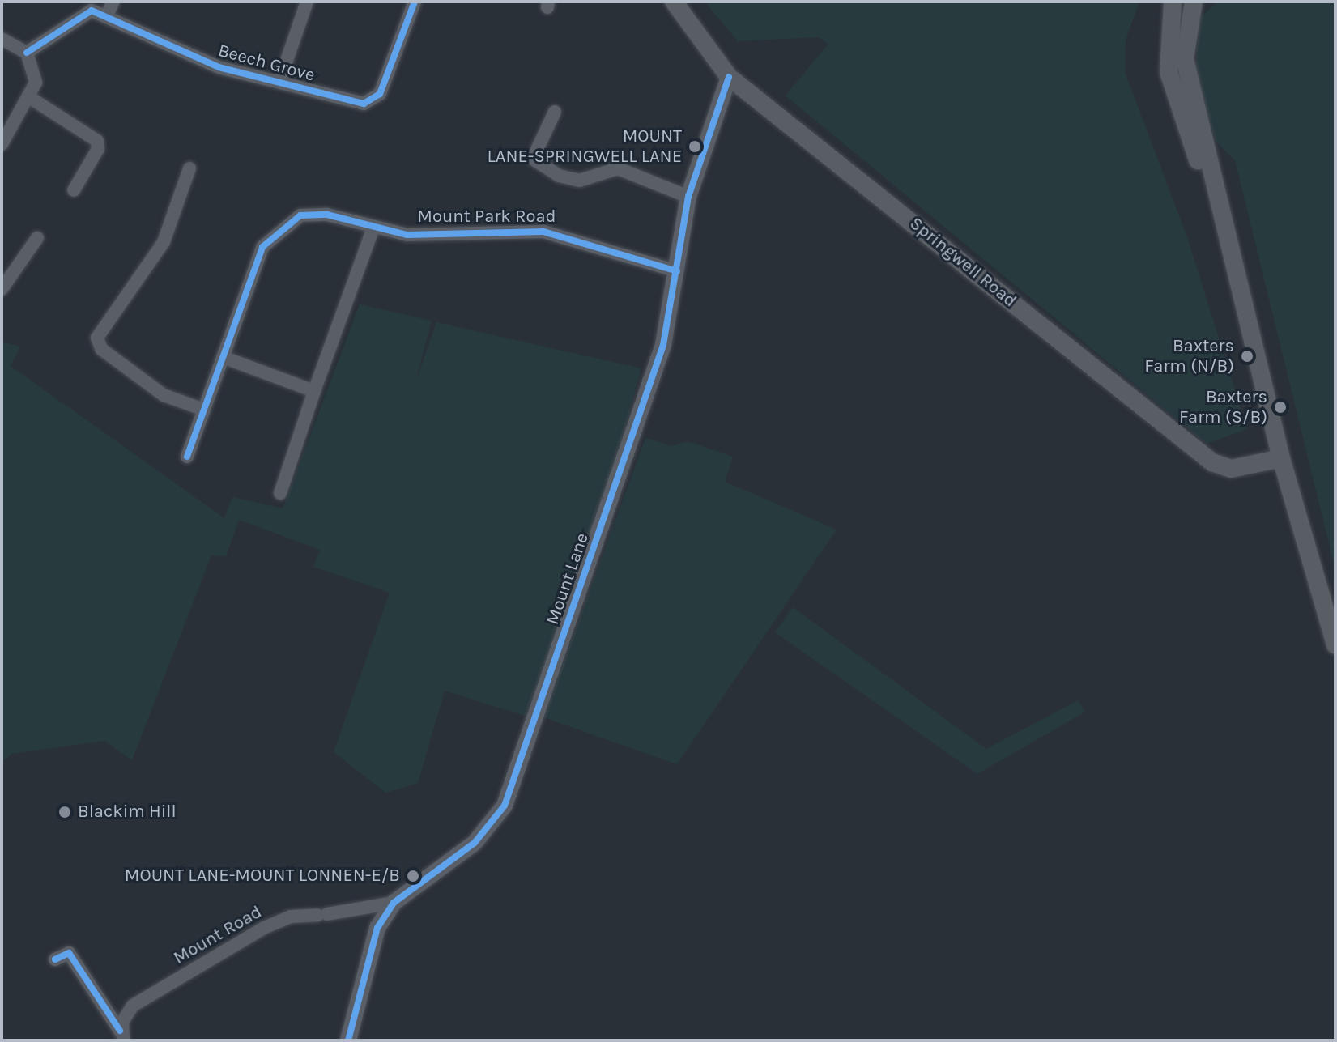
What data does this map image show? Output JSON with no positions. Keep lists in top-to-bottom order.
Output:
{
  "streets": {
    "main road": ["Springwell Road"],
    "street": [
      "Beech Grove",
      "Mount Park Road",
      "Mount Lane",
      "Mount Road"
    ]
  },
  "crossings": [
    ["Mount Park Road", "Mount Lane"],
    ["Springwell Road", "Mount Lane"],
    ["Mount Lane", "Mount Road"]
  ],
  "places": [
    "MOUNT LANE-SPRINGWELL LANE",
    "Baxters Farm (N/B)",
    "Baxters Farm (S/B)",
    "Blackim Hill",
    "MOUNT LANE-MOUNT LONNEN-E/B"
  ]
}
